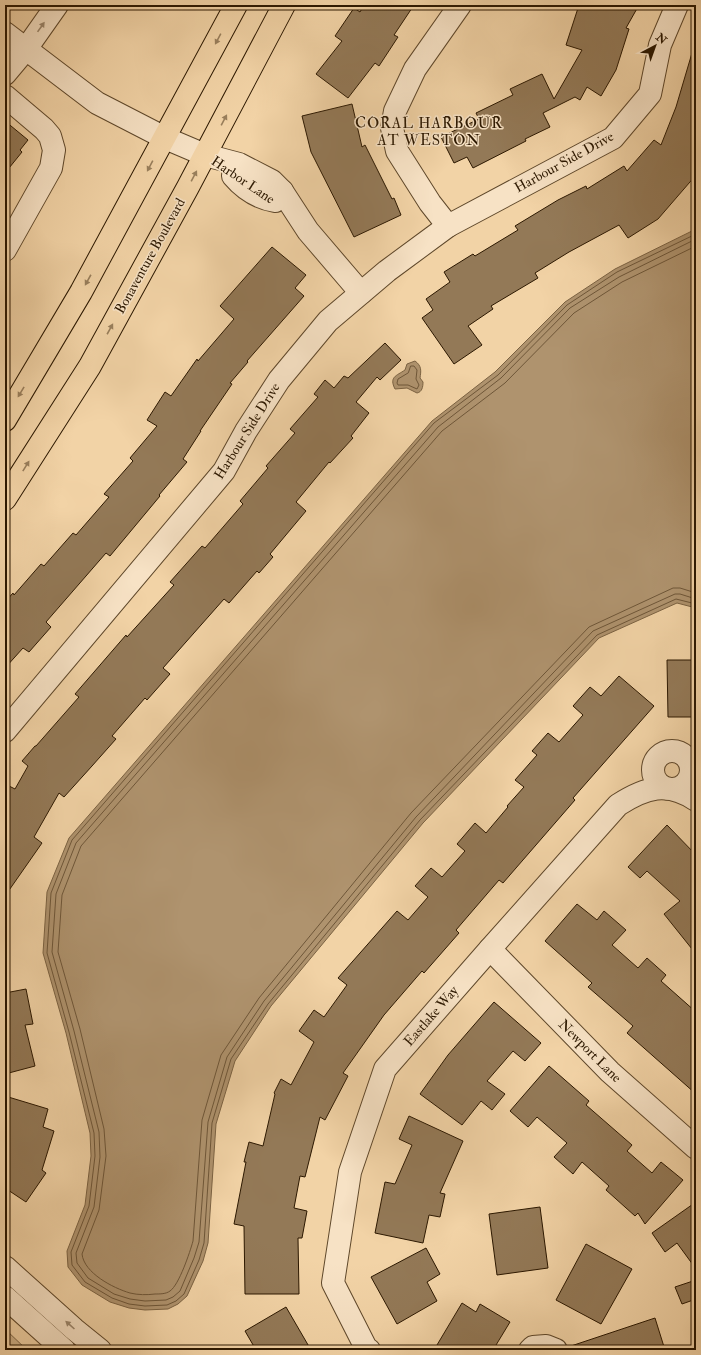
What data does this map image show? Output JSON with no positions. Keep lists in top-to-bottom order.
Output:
{
  "streets": {
    "main road": ["Bonaventure Boulevard"],
    "street": [
      "Harbour Side Drive",
      "Harbor Lane",
      "Eastlake Way",
      "Newport Lane"
    ]
  },
  "crossings": [
    ["Harbour Side Drive", "Harbor Lane"],
    ["Harbor Lane", "Bonaventure Boulevard"],
    ["Eastlake Way", "Newport Lane"]
  ],
  "districts": ["CORAL HARBOUR AT WESTON"],
  "north": "top right"
}
